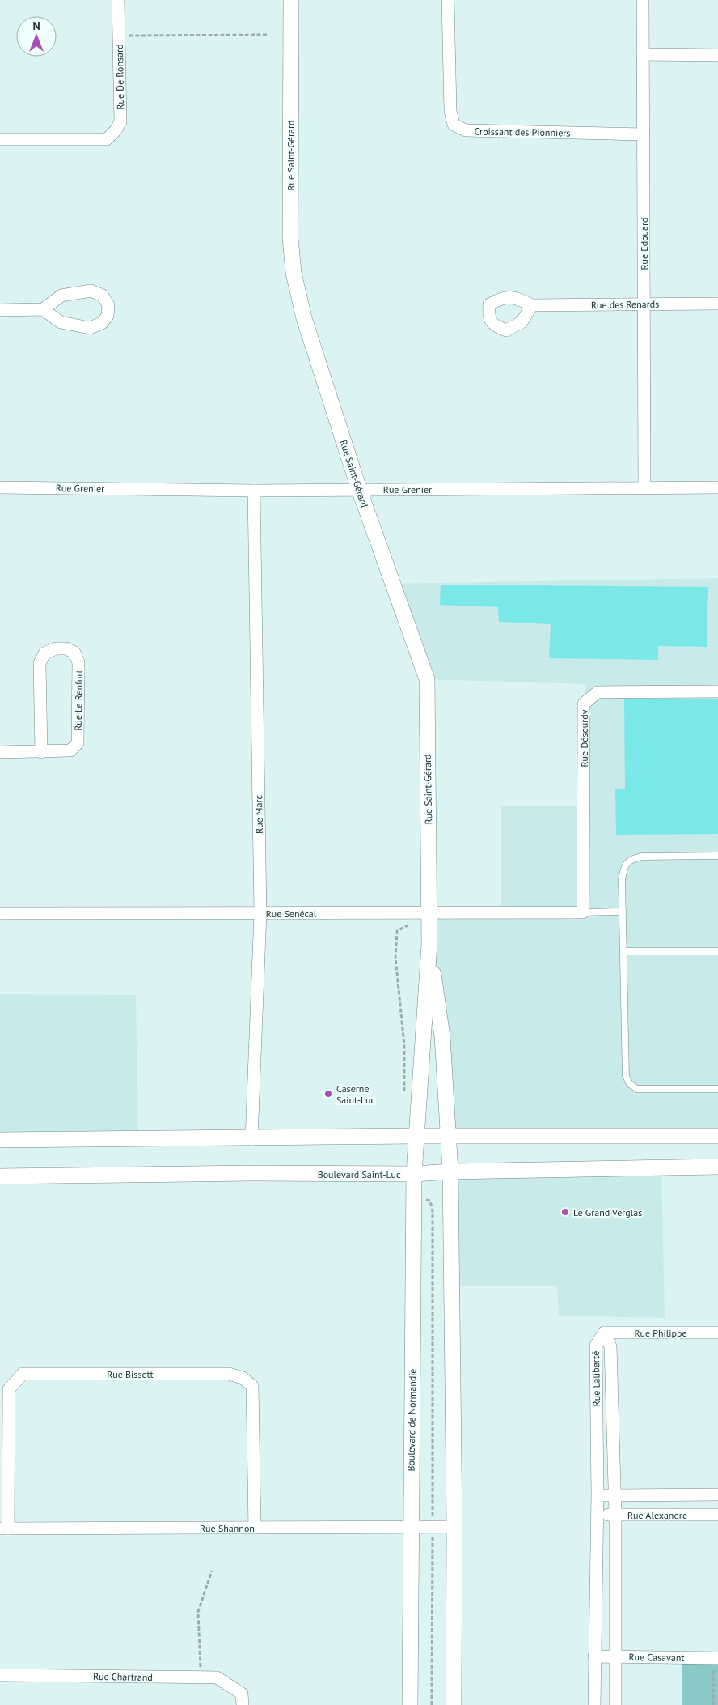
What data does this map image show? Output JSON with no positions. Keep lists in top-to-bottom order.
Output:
{
  "streets": {
    "street": [
      "Rue De Ronsard",
      "Croissant des Pionniers",
      "Rue Saint-Gérard",
      "Rue Édouard",
      "Rue des Renards",
      "Rue Grenier",
      "Rue Le Renfort",
      "Rue Désourdy",
      "Rue Marc",
      "Rue Senécal",
      "Boulevard Saint-Luc",
      "Rue Philippe",
      "Rue Bissett",
      "Rue Laliberté",
      "Boulevard de Normandie",
      "Rue Alexandre",
      "Rue Shannon",
      "Rue Casavant",
      "Rue Chartrand"
    ]
  },
  "crossings": [
    ["Croissant des Pionniers", "Rue Édouard"],
    ["Rue Saint-Gérard", "Rue Grenier"],
    ["Rue Saint-Gérard", "Rue Senécal"],
    ["Rue Saint-Gérard", "Boulevard de Normandie"],
    ["Rue Édouard", "Rue des Renards"],
    ["Rue Édouard", "Rue Grenier"],
    ["Rue Grenier", "Rue Marc"],
    ["Rue Désourdy", "Rue Senécal"],
    ["Rue Marc", "Rue Senécal"],
    ["Boulevard Saint-Luc", "Boulevard de Normandie"],
    ["Rue Philippe", "Rue Laliberté"],
    ["Rue Bissett", "Rue Shannon"],
    ["Rue Laliberté", "Rue Alexandre"],
    ["Rue Laliberté", "Rue Casavant"],
    ["Boulevard de Normandie", "Rue Shannon"]
  ],
  "places": ["Caserne Saint-Luc", "Le Grand Verglas"],
  "north": "top"
}
